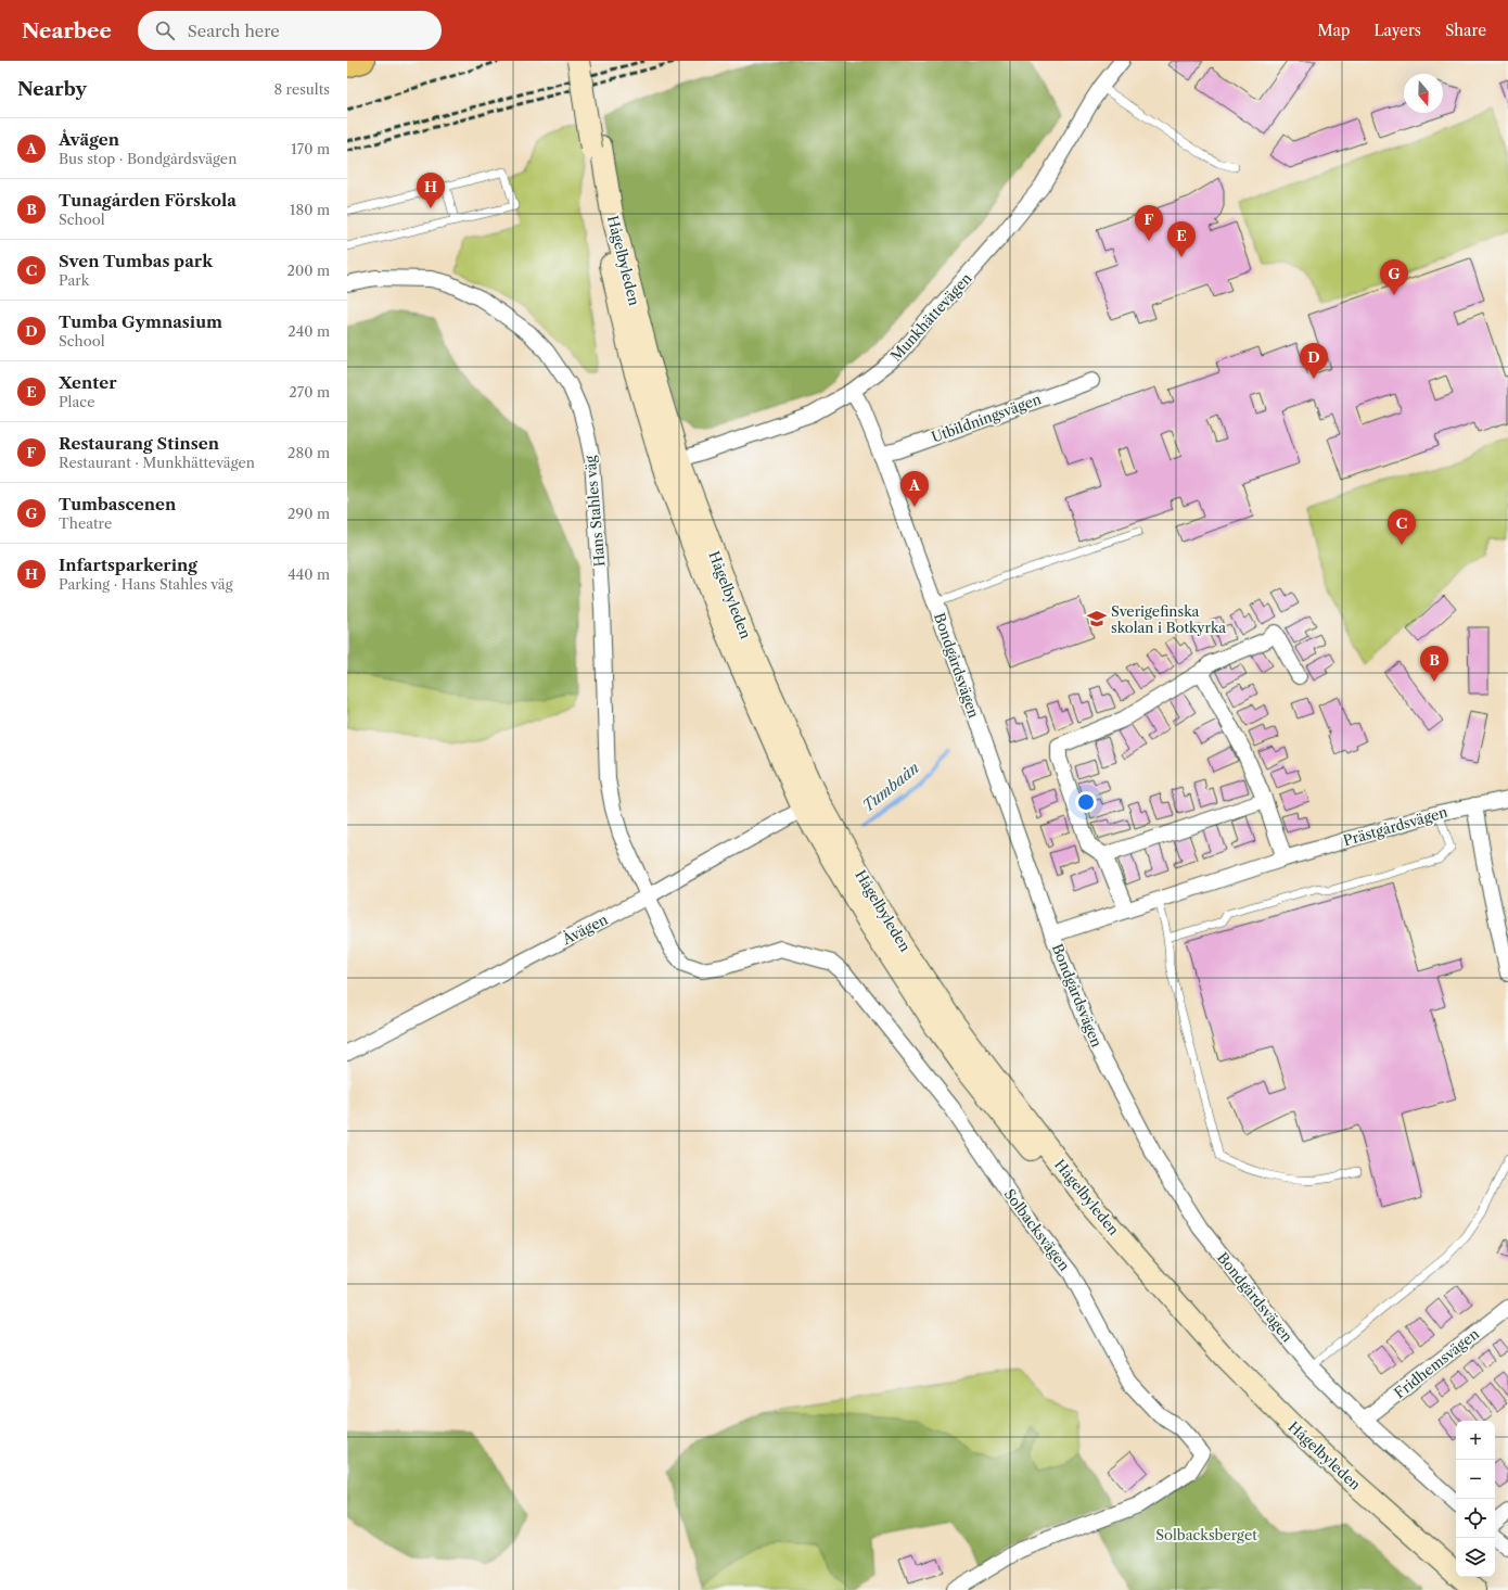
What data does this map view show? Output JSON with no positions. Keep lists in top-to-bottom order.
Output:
{
  "streets": {
    "main road": ["Hågelbyleden"],
    "street": [
      "Munkhättevägen",
      "Utbildningsvägen",
      "Hans Stahles väg",
      "Bondgårdsvägen",
      "Prästgårdsvägen",
      "Åvägen",
      "Solbacksvägen",
      "Fridhemsvägen"
    ]
  },
  "crossings": [
    ["Hågelbyleden", "Munkhättevägen"],
    ["Hågelbyleden", "Åvägen"],
    ["Munkhättevägen", "Bondgårdsvägen"],
    ["Utbildningsvägen", "Bondgårdsvägen"],
    ["Hans Stahles väg", "Åvägen"],
    ["Hans Stahles väg", "Solbacksvägen"],
    ["Bondgårdsvägen", "Prästgårdsvägen"],
    ["Bondgårdsvägen", "Fridhemsvägen"],
    ["Åvägen", "Solbacksvägen"]
  ],
  "water": ["Tumbaån"],
  "parks": ["Solbacksberget"],
  "places": {
    "school or university": ["Sverigefinska skolan i Botkyrka"]
  },
  "north": "bottom",
  "page": {
    "header": "Nearbee",
    "search": "Search here",
    "nav": ["Map", "Layers", "Share"],
    "heading": ["Nearby", "8 results"],
    "list": [
      {
        "mark": "A",
        "name": "Åvägen",
        "note": "Bus stop · Bondgårdsvägen",
        "value": "170 m"
      },
      {
        "mark": "B",
        "name": "Tunagården Förskola",
        "note": "School",
        "value": "180 m"
      },
      {
        "mark": "C",
        "name": "Sven Tumbas park",
        "note": "Park",
        "value": "200 m"
      },
      {
        "mark": "D",
        "name": "Tumba Gymnasium",
        "note": "School",
        "value": "240 m"
      },
      {
        "mark": "E",
        "name": "Xenter",
        "note": "Place",
        "value": "270 m"
      },
      {
        "mark": "F",
        "name": "Restaurang Stinsen",
        "note": "Restaurant · Munkhättevägen",
        "value": "280 m"
      },
      {
        "mark": "G",
        "name": "Tumbascenen",
        "note": "Theatre",
        "value": "290 m"
      },
      {
        "mark": "H",
        "name": "Infartsparkering",
        "note": "Parking · Hans Stahles väg",
        "value": "440 m"
      }
    ],
    "pins": [
      "H",
      "F",
      "E",
      "G",
      "D",
      "A",
      "C",
      "B"
    ],
    "map_buttons": ["+", "−"]
  }
}
